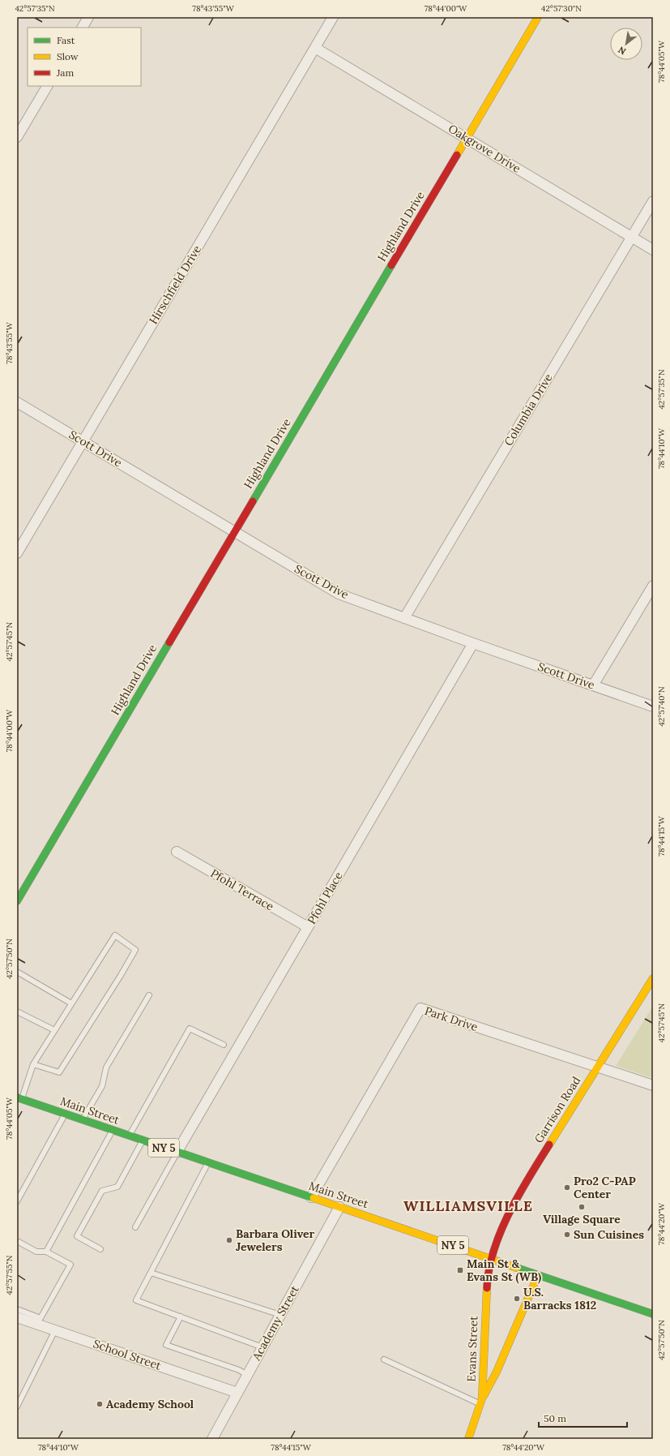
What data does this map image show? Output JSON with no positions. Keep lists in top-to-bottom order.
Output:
{
  "streets": {
    "street": [
      "Oakgrove Drive",
      "Highland Drive",
      "Hirschfield Drive",
      "Columbia Drive",
      "Scott Drive",
      "Pfohl Terrace",
      "Pfohl Place",
      "Park Drive",
      "Garrison Road",
      "Main Street",
      "NY 5",
      "Academy Street",
      "Evans Street",
      "School Street"
    ]
  },
  "crossings": [
    ["Oakgrove Drive", "Highland Drive"],
    ["Oakgrove Drive", "Hirschfield Drive"],
    ["Oakgrove Drive", "Columbia Drive"],
    ["Highland Drive", "Scott Drive"],
    ["Hirschfield Drive", "Scott Drive"],
    ["Columbia Drive", "Scott Drive"],
    ["Scott Drive", "Pfohl Place"],
    ["Pfohl Terrace", "Pfohl Place"],
    ["Pfohl Place", "Main Street"],
    ["Park Drive", "Garrison Road"],
    ["Park Drive", "Main Street"],
    ["Garrison Road", "Main Street"],
    ["Garrison Road", "Evans Street"],
    ["Main Street", "Academy Street"],
    ["Main Street", "Evans Street"],
    ["Academy Street", "School Street"]
  ],
  "districts": ["WILLIAMSVILLE"],
  "places": {
    "other": [
      "Pro2 C-PAP Center",
      "Village Square",
      "Sun Cuisines",
      "Barbara Oliver Jewelers",
      "U.S. Barracks 1812",
      "Academy School"
    ],
    "transit": ["Main St & Evans St (WB)"]
  },
  "legend": ["Fast", "Slow", "Jam"],
  "scale_bar": "50 m",
  "north": "bottom left",
  "coordinates": [
    "42°57'35\"N",
    "78°43'55\"W",
    "78°44'00\"W",
    "42°57'30\"N",
    "78°44'05\"W",
    "78°44'10\"W",
    "42°57'45\"N",
    "42°57'40\"N",
    "78°44'15\"W",
    "42°57'50\"N",
    "78°44'20\"W",
    "42°57'55\"N"
  ]
}
